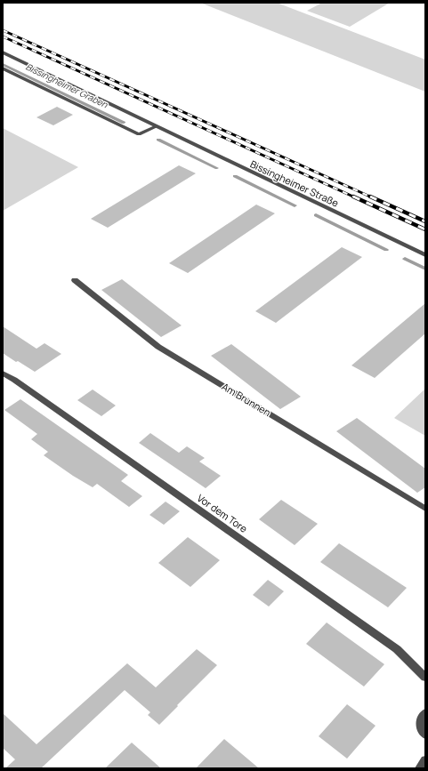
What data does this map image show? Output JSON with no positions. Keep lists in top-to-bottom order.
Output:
{
  "streets": {
    "street": ["Bissingheimer Straße", "Am Brunnen", "Vor dem Tore"]
  },
  "water": ["Bissingheimer Graben"]
}
